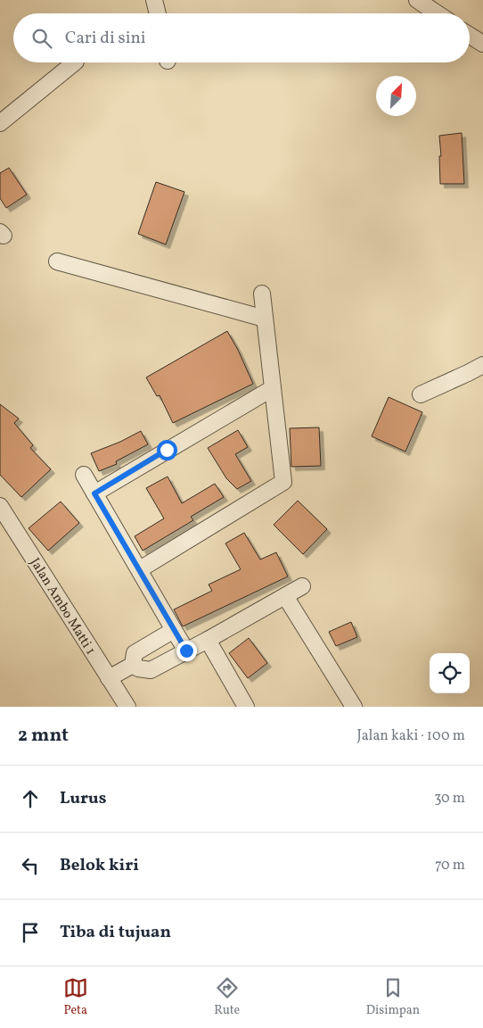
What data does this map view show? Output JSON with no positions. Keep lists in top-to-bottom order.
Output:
{
  "streets": {
    "street": ["Jalan Ambo Matti 1"]
  },
  "north": "top right",
  "page": {
    "search": "Cari di sini",
    "heading": ["2 mnt", "Jalan kaki · 100 m"],
    "list": [
      ["Lurus", "30 m"],
      ["Belok kiri", "70 m"],
      "Tiba di tujuan"
    ],
    "nav": ["Peta", "Rute", "Disimpan"]
  }
}
